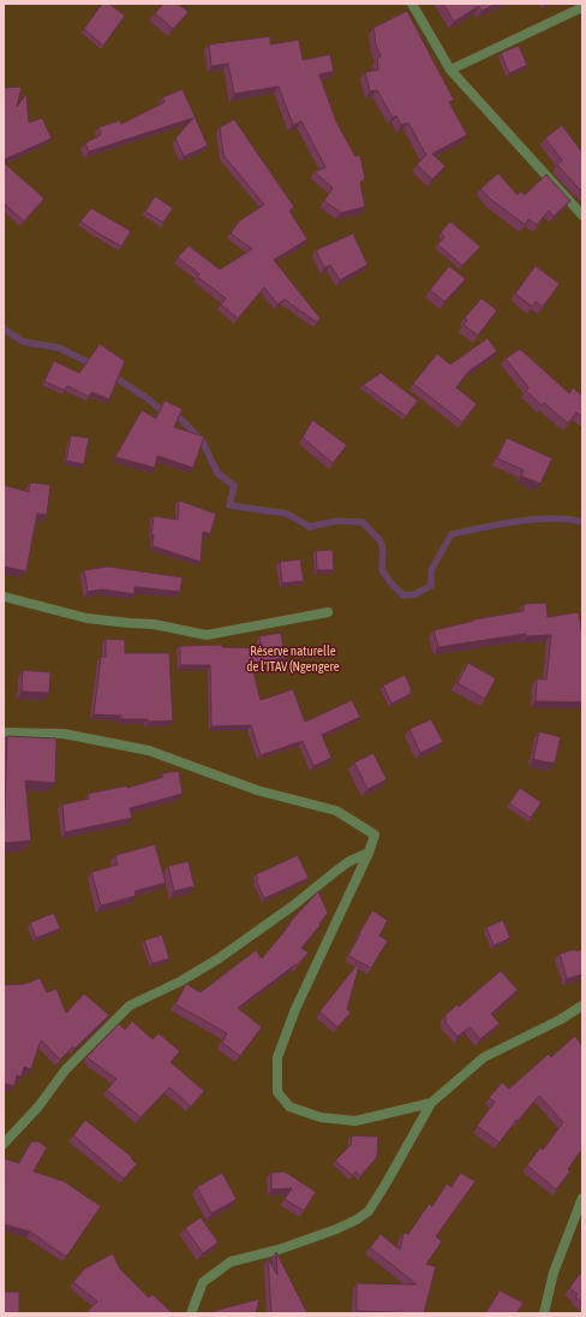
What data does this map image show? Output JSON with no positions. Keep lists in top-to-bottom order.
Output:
{
  "parks": ["Réserve naturelle de l'ITAV (Ngengere"]
}
